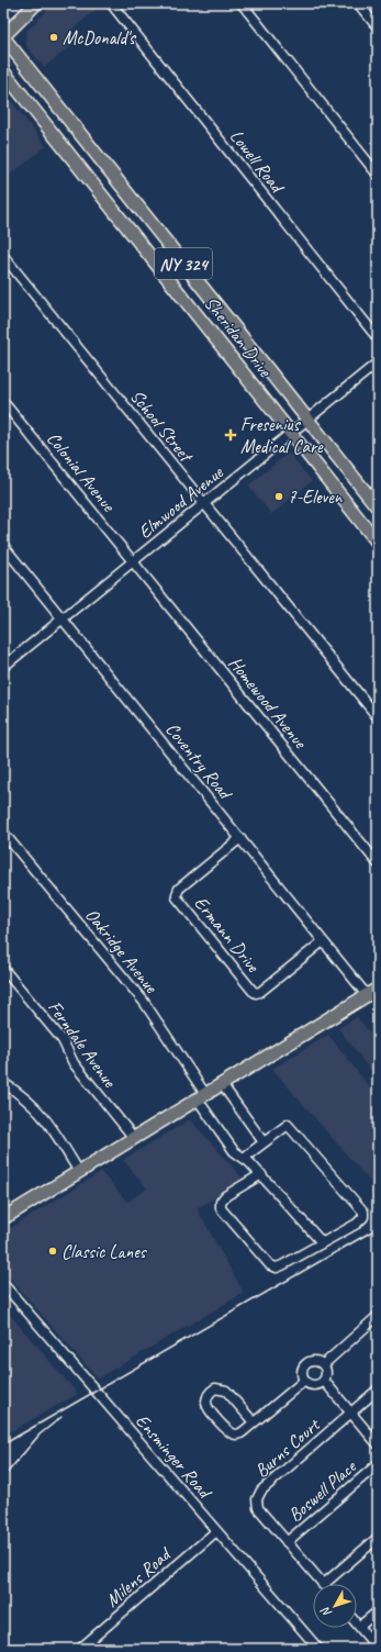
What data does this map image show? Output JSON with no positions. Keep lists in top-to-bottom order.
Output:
{
  "streets": {
    "main road": ["NY 324", "Sheridan Drive"],
    "street": [
      "Lowell Road",
      "School Street",
      "Colonial Avenue",
      "Elmwood Avenue",
      "Homewood Avenue",
      "Coventry Road",
      "Ermann Drive",
      "Oakridge Avenue",
      "Ferndale Avenue",
      "Burns Court",
      "Ensminger Road",
      "Boswell Place",
      "Milens Road"
    ]
  },
  "crossings": [
    ["Sheridan Drive", "Elmwood Avenue"],
    ["School Street", "Elmwood Avenue"],
    ["Colonial Avenue", "Elmwood Avenue"],
    ["Colonial Avenue", "Homewood Avenue"],
    ["Elmwood Avenue", "Homewood Avenue"],
    ["Elmwood Avenue", "Coventry Road"],
    ["Coventry Road", "Ermann Drive"],
    ["Burns Court", "Boswell Place"],
    ["Ensminger Road", "Milens Road"]
  ],
  "places": {
    "other": ["McDonald's", "7-Eleven", "Classic Lanes"],
    "health": ["Fresenius Medical Care"]
  },
  "north": "bottom left"
}
